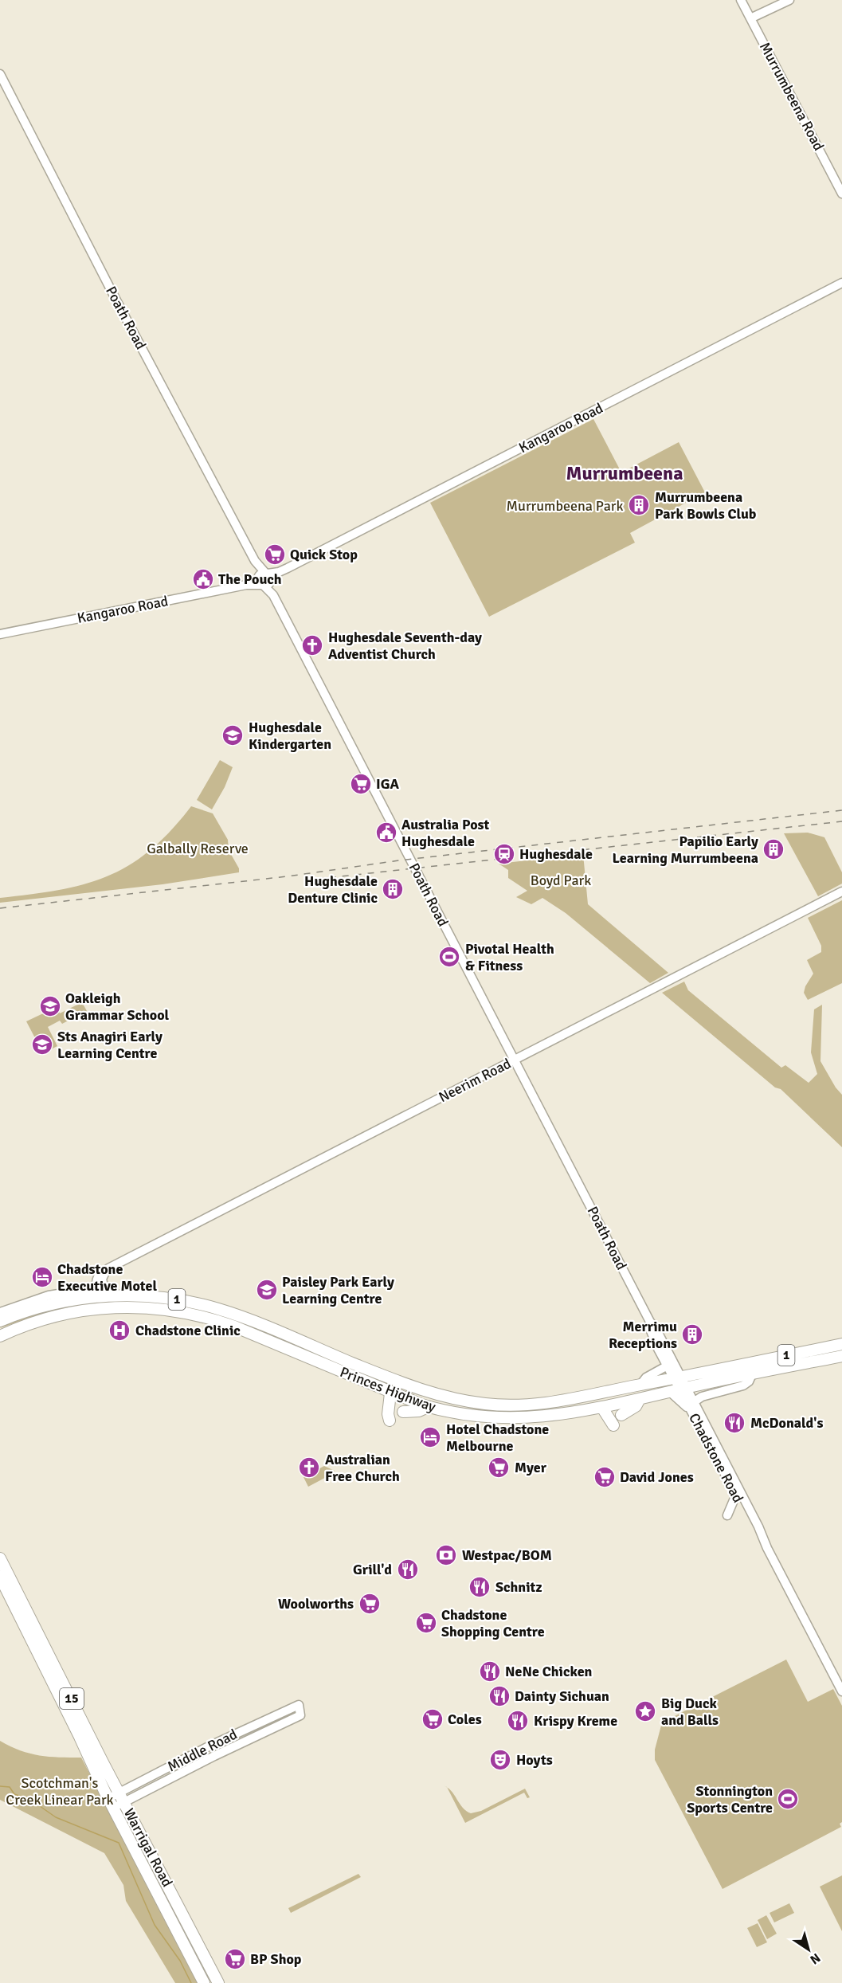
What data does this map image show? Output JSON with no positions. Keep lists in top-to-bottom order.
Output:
{
  "streets": {
    "highway": [
      "1",
      "Princes Highway",
      "15",
      "Warrigal Road"
    ],
    "street": [
      "Murrumbeena Road",
      "Poath Road",
      "Kangaroo Road",
      "Neerim Road",
      "Chadstone Road",
      "Middle Road"
    ]
  },
  "crossings": [
    ["Poath Road", "Kangaroo Road"],
    ["Poath Road", "Neerim Road"],
    ["Poath Road", "1"],
    ["Poath Road", "Princes Highway"],
    ["Poath Road", "Chadstone Road"],
    ["1", "Princes Highway"],
    ["1", "Chadstone Road"],
    ["Princes Highway", "Chadstone Road"],
    ["Middle Road", "Warrigal Road"]
  ],
  "districts": ["Murrumbeena"],
  "parks": [
    "Murrumbeena Park",
    "Galbally Reserve",
    "Boyd Park",
    "Scotchman's Creek Linear Park"
  ],
  "places": {
    "building": [
      "Murrumbeena Park Bowls Club",
      "Papilio Early Learning Murrumbeena",
      "Hughesdale Denture Clinic",
      "Merrimu Receptions"
    ],
    "supermarket": [
      "Quick Stop",
      "IGA",
      "Myer",
      "David Jones",
      "Woolworths",
      "Chadstone Shopping Centre",
      "Coles",
      "BP Shop"
    ],
    "public building": ["The Pouch", "Australia Post Hughesdale"],
    "church": ["Hughesdale Seventh-day Adventist Church", "Australian Free Church"],
    "school or university": [
      "Hughesdale Kindergarten",
      "Oakleigh Grammar School",
      "Sts Anagiri Early Learning Centre",
      "Paisley Park Early Learning Centre"
    ],
    "station": ["Hughesdale"],
    "sports": ["Pivotal Health & Fitness", "Stonnington Sports Centre"],
    "hotel": ["Chadstone Executive Motel", "Hotel Chadstone Melbourne"],
    "hospital": ["Chadstone Clinic"],
    "restaurant": [
      "McDonald's",
      "Grill'd",
      "Schnitz",
      "NeNe Chicken",
      "Dainty Sichuan",
      "Krispy Kreme"
    ],
    "bank": ["Westpac/BOM"],
    "place": ["Big Duck and Balls"],
    "theatre": ["Hoyts"]
  },
  "north": "bottom right"
}
